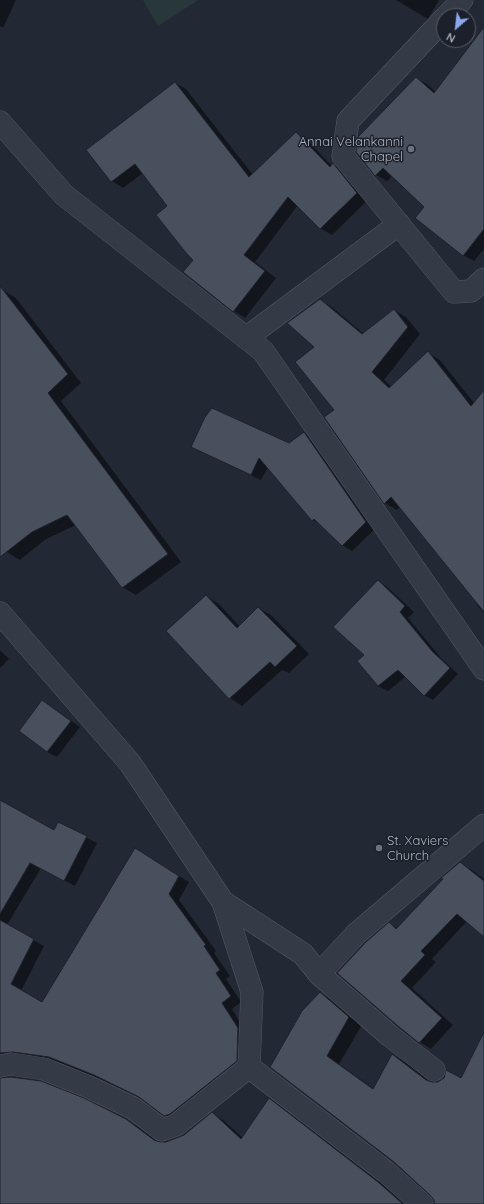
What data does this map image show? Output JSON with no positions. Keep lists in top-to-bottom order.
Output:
{
  "places": ["Annai Velankanni Chapel", "St. Xaviers Church"],
  "north": "bottom left"
}
